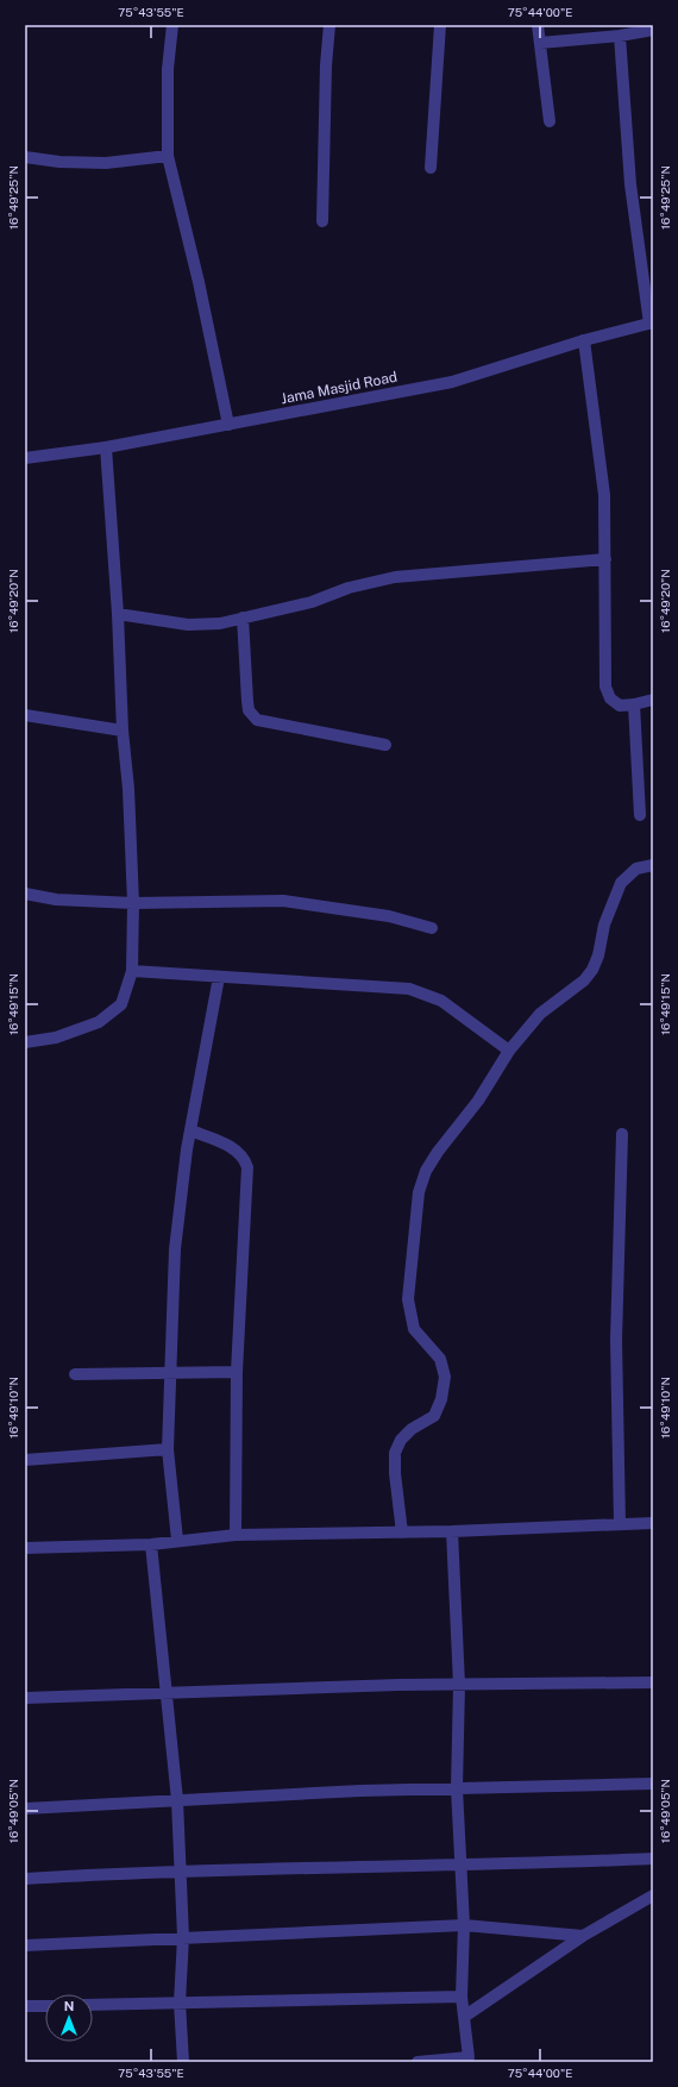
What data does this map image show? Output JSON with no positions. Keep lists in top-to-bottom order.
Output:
{
  "streets": {
    "street": ["Jama Masjid Road"]
  },
  "north": "top",
  "coordinates": [
    "75°43'55\"E",
    "75°44'00\"E",
    "16°49'25\"N",
    "16°49'20\"N",
    "16°49'15\"N",
    "16°49'10\"N",
    "16°49'05\"N"
  ]
}
